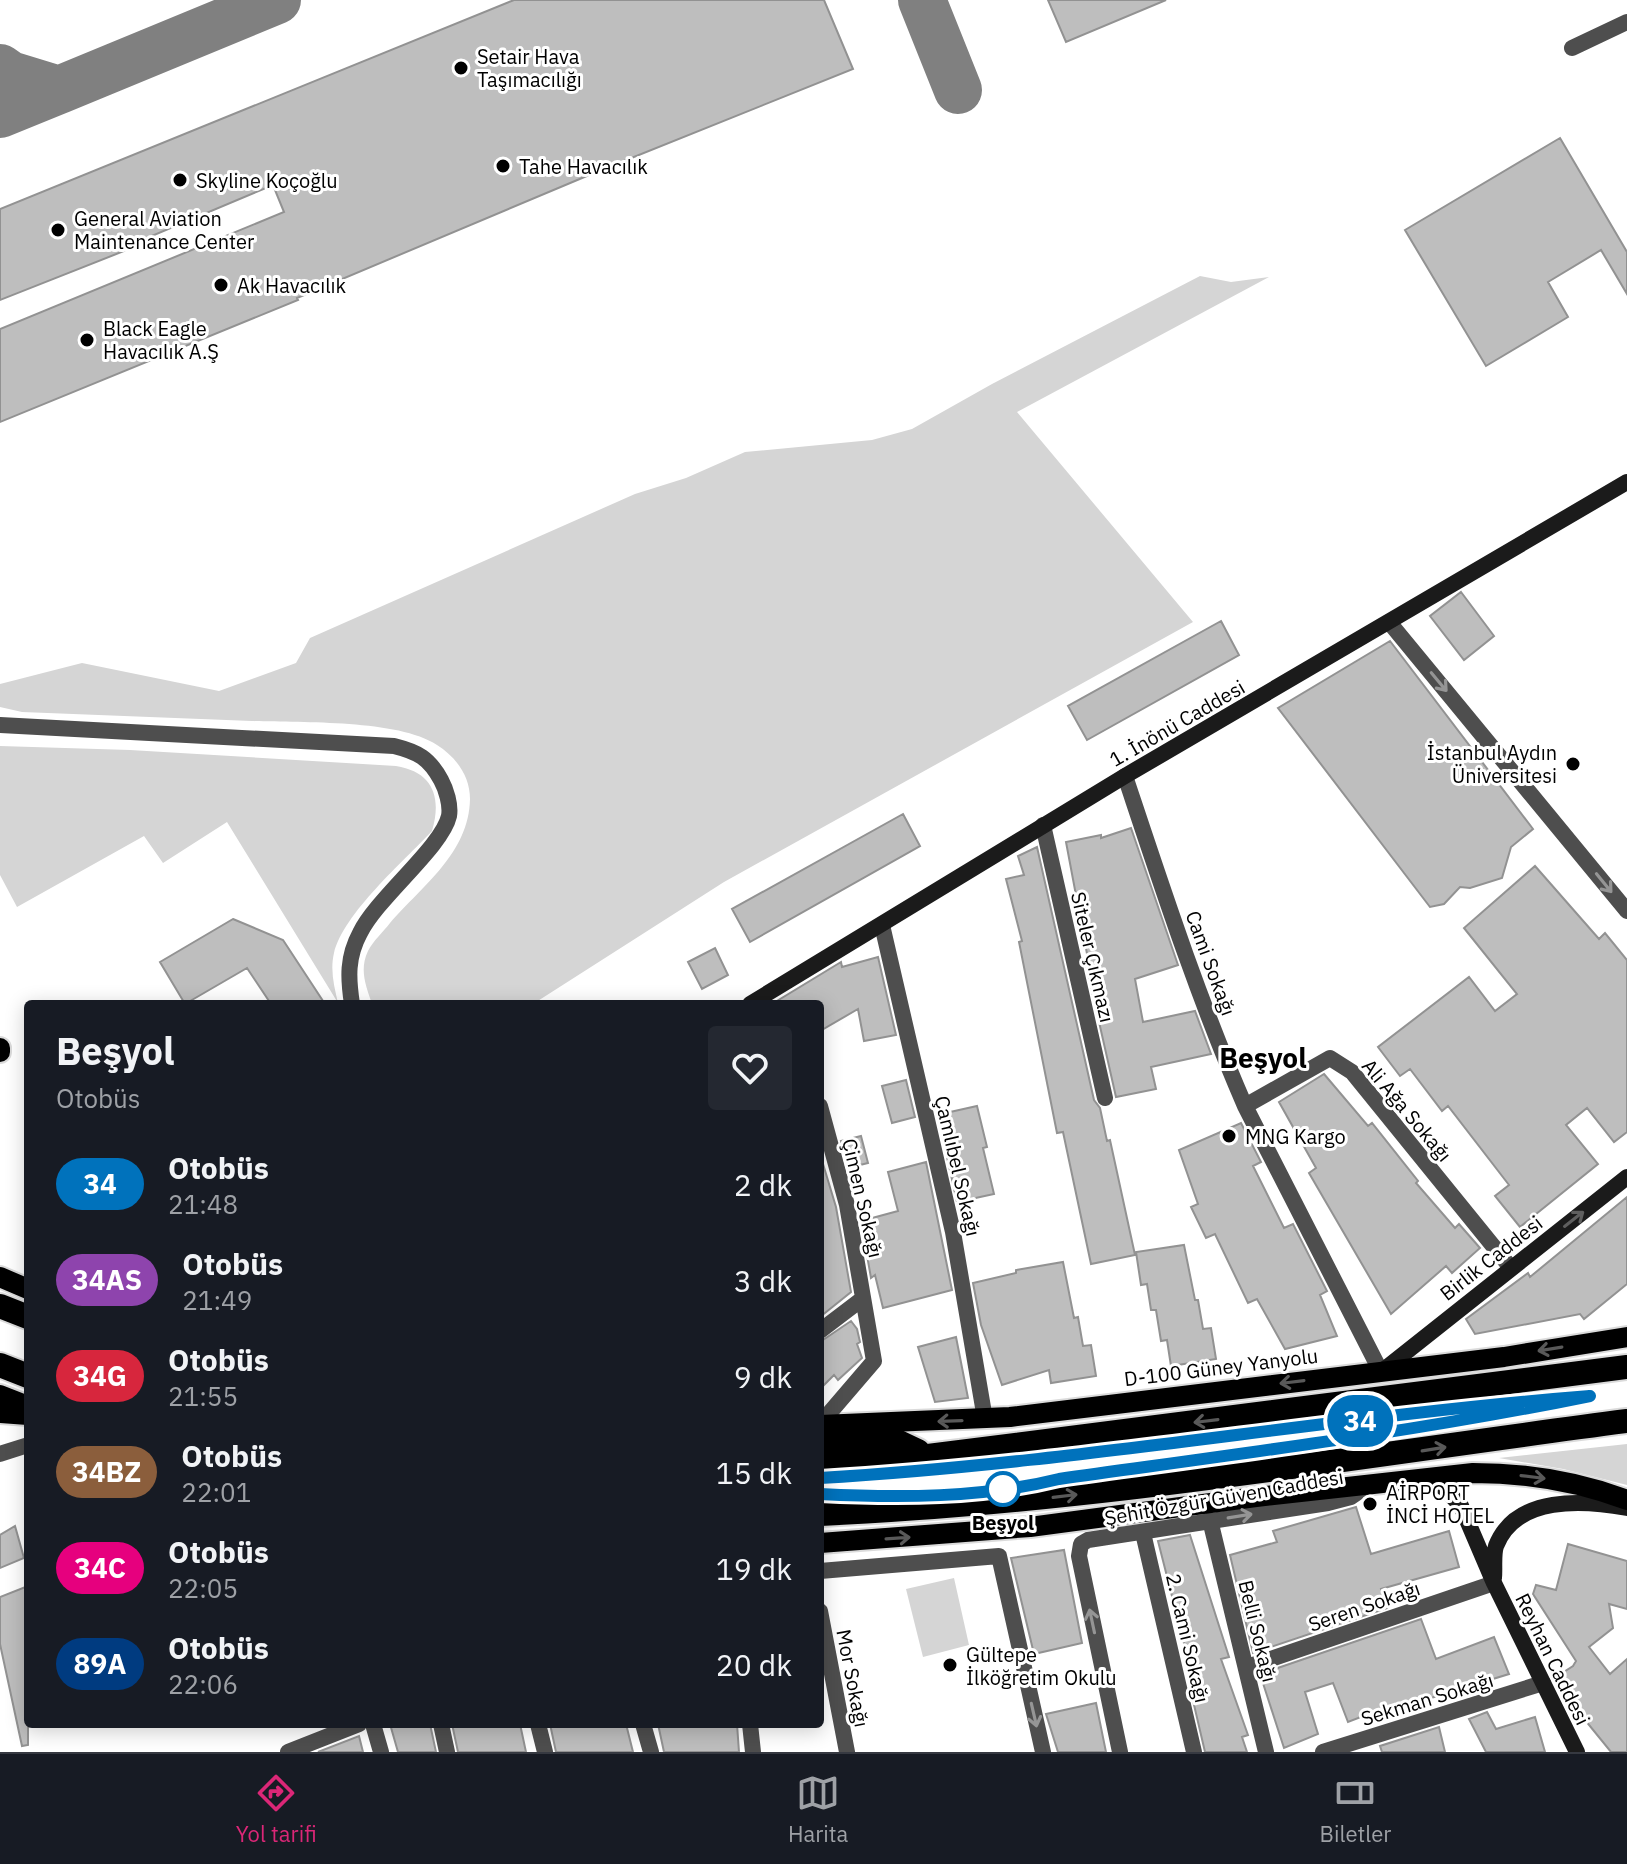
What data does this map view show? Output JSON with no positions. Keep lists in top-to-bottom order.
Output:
{
  "streets": {
    "main road": [
      "1. İnönü Caddesi",
      "Birlik Caddesi",
      "D-100 Güney Yanyolu",
      "Reyhan Caddesi"
    ],
    "street": [
      "Siteler Çıkmazı",
      "Cami Sokağı",
      "Ali Ağa Sokağı",
      "Çamlıbel Sokağı",
      "Çimen Sokağı",
      "Şehit Özgür Güven Caddesi",
      "Seren Sokağı",
      "Belli Sokağı",
      "2. Cami Sokağı",
      "Mor Sokağı",
      "Sekman Sokağı"
    ]
  },
  "crossings": [
    ["1. İnönü Caddesi", "Siteler Çıkmazı"],
    ["1. İnönü Caddesi", "Cami Sokağı"],
    ["1. İnönü Caddesi", "Çamlıbel Sokağı"],
    ["Cami Sokağı", "Ali Ağa Sokağı"],
    ["Cami Sokağı", "Birlik Caddesi"],
    ["Cami Sokağı", "D-100 Güney Yanyolu"],
    ["Ali Ağa Sokağı", "Birlik Caddesi"],
    ["Çamlıbel Sokağı", "D-100 Güney Yanyolu"],
    ["Birlik Caddesi", "D-100 Güney Yanyolu"],
    ["Şehit Özgür Güven Caddesi", "Belli Sokağı"],
    ["Şehit Özgür Güven Caddesi", "2. Cami Sokağı"],
    ["Seren Sokağı", "Belli Sokağı"],
    ["Seren Sokağı", "Reyhan Caddesi"],
    ["Reyhan Caddesi", "Sekman Sokağı"]
  ],
  "one_way": ["Birlik Caddesi"],
  "districts": ["Beşyol"],
  "places": [
    "Setair Hava Taşımacılığı",
    "Tahe Havacılık",
    "Skyline Koçoğlu",
    "General Aviation Maintenance Center",
    "Ak Havacılık",
    "Black Eagle Havacılık A.Ş",
    "İstanbul Aydın Üniversitesi",
    "MNG Kargo",
    "Beşyol",
    "AİRPORT İNCİ HOTEL",
    "Gültepe İlköğretim Okulu"
  ],
  "lines": ["bus line 34"],
  "page": {
    "on_map": "34",
    "heading": ["Beşyol", "Otobüs"],
    "list": [
      {
        "mark": "34",
        "name": "Otobüs",
        "note": "21:48",
        "value": "2 dk"
      },
      {
        "mark": "34AS",
        "name": "Otobüs",
        "note": "21:49",
        "value": "3 dk"
      },
      {
        "mark": "34G",
        "name": "Otobüs",
        "note": "21:55",
        "value": "9 dk"
      },
      {
        "mark": "34BZ",
        "name": "Otobüs",
        "note": "22:01",
        "value": "15 dk"
      },
      {
        "mark": "34C",
        "name": "Otobüs",
        "note": "22:05",
        "value": "19 dk"
      },
      {
        "mark": "89A",
        "name": "Otobüs",
        "note": "22:06",
        "value": "20 dk"
      }
    ],
    "tabs": ["Yol tarifi", "Harita", "Biletler"]
  }
}
